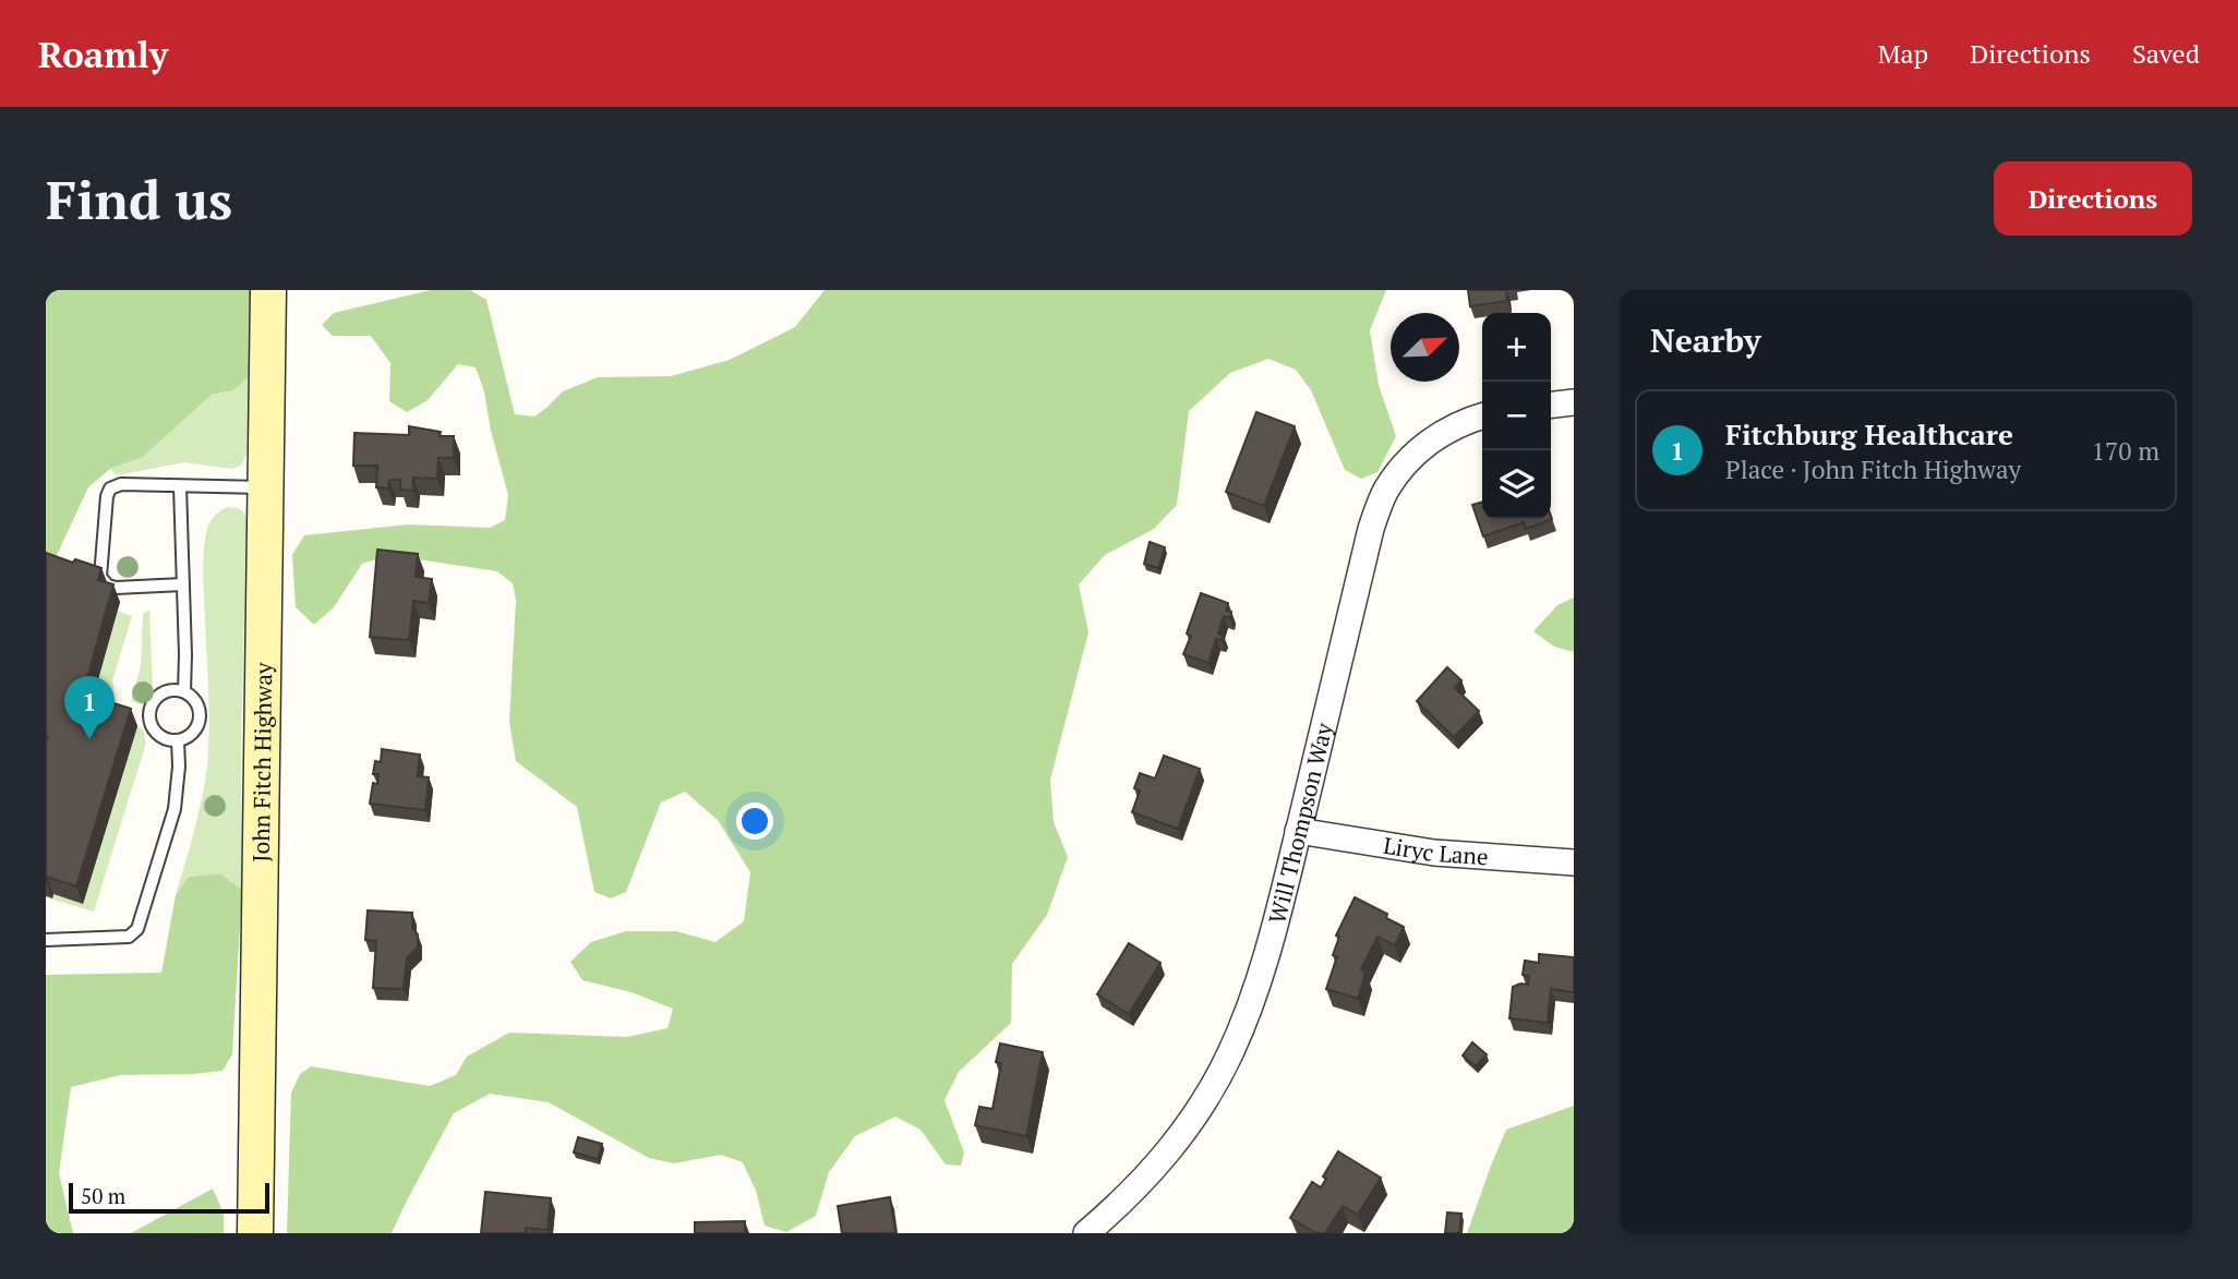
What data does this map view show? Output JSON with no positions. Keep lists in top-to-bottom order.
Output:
{
  "streets": {
    "main road": ["John Fitch Highway"],
    "street": ["Will Thompson Way", "Liryc Lane"]
  },
  "crossings": [
    ["Will Thompson Way", "Liryc Lane"]
  ],
  "scale_bar": "50 m",
  "north": "top right",
  "page": {
    "header": "Roamly",
    "nav": ["Map", "Directions", "Saved"],
    "buttons": "Directions",
    "title": "Find us",
    "heading": "Nearby",
    "map_buttons": ["+", "−"],
    "list": [
      {
        "mark": "1",
        "name": "Fitchburg Healthcare",
        "note": "Place · John Fitch Highway",
        "value": "170 m"
      }
    ],
    "pins": "1",
    "scale": "50 m"
  }
}
